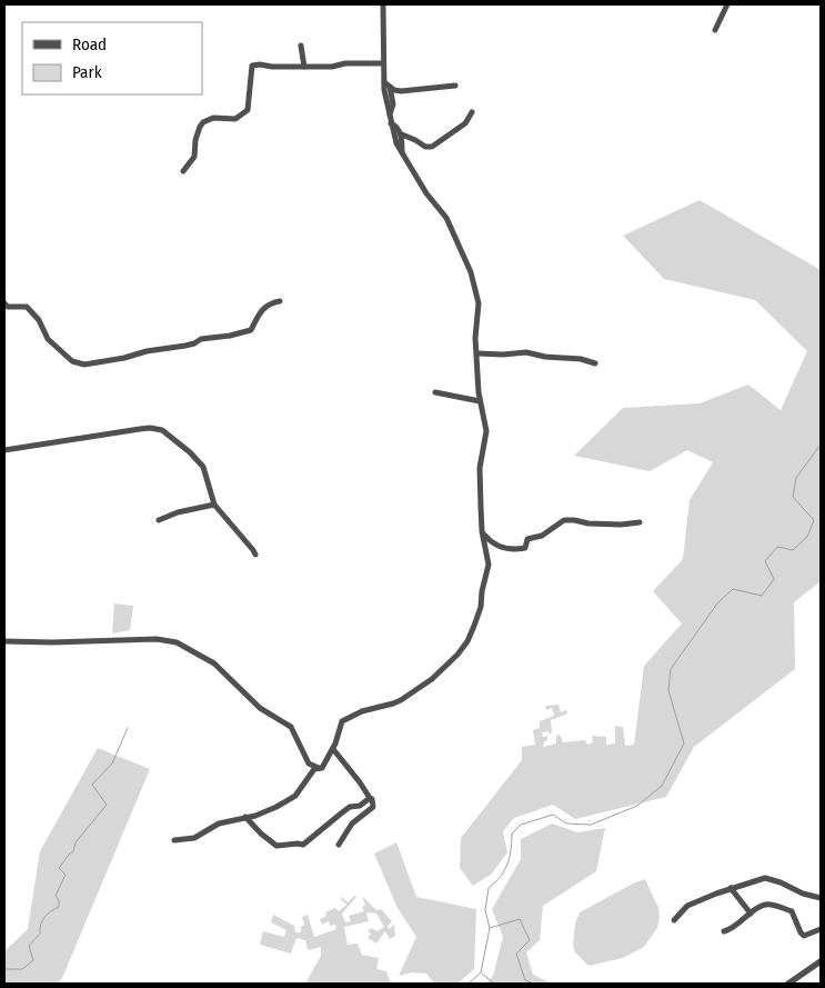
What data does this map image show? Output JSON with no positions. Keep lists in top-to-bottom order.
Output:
{
  "legend": ["Road", "Park"]
}
